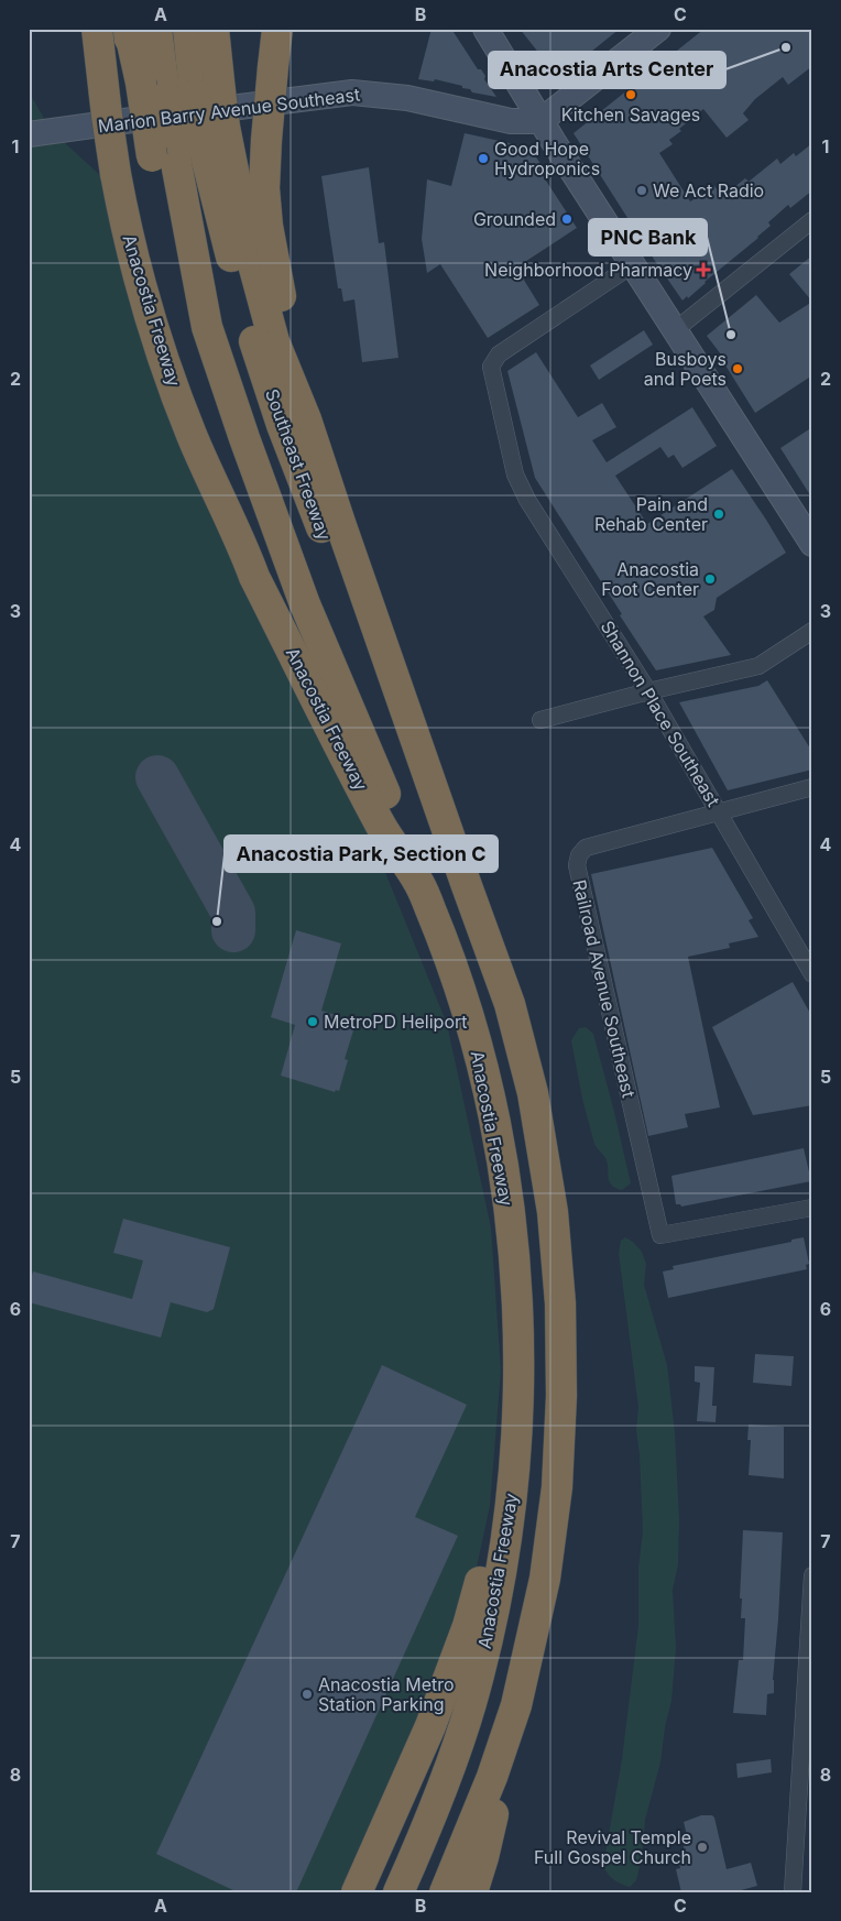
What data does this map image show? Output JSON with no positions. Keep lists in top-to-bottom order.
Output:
{
  "streets": {
    "highway": ["Anacostia Freeway", "Southeast Freeway"],
    "main road": ["Marion Barry Avenue Southeast"],
    "street": ["Shannon Place Southeast", "Railroad Avenue Southeast"]
  },
  "crossings": [
    ["Shannon Place Southeast", "Railroad Avenue Southeast"]
  ],
  "places": {
    "other": [
      "Anacostia Arts Center",
      "Kitchen Savages",
      "Good Hope Hydroponics",
      "We Act Radio",
      "Grounded",
      "PNC Bank",
      "Busboys and Poets",
      "Pain and Rehab Center",
      "Anacostia Foot Center",
      "Anacostia Park, Section C",
      "MetroPD Heliport",
      "Anacostia Metro Station Parking",
      "Revival Temple Full Gospel Church"
    ],
    "health": ["Neighborhood Pharmacy"]
  },
  "grid": {
    "columns": ["A", "B", "C"],
    "rows": [
      "1",
      "2",
      "3",
      "4",
      "5",
      "6",
      "7",
      "8"
    ]
  }
}
